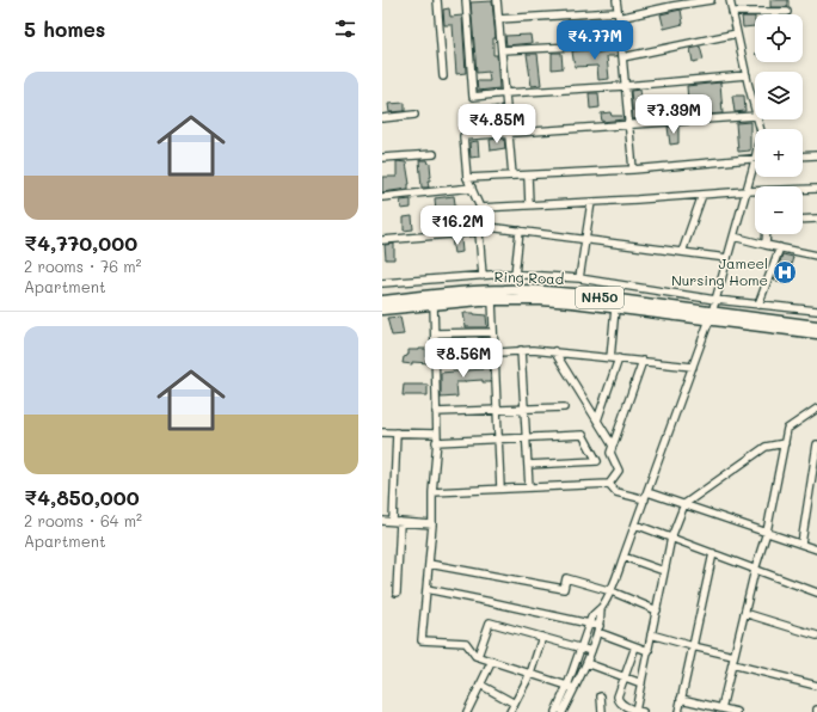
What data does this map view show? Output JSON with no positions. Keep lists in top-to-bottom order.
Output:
{
  "streets": {
    "highway": ["Ring Road", "NH50"]
  },
  "places": {
    "hospital": ["Jameel Nursing Home"]
  },
  "page": {
    "heading": "5 homes",
    "map_buttons": ["+", "−"],
    "price": [
      "₹4.77M",
      "₹7.39M",
      "₹4.85M",
      "₹16.2M",
      "₹8.56M"
    ],
    "list": [
      {
        "name": "₹4,770,000",
        "note": "2 rooms · 76 m² · Apartment"
      },
      {
        "name": "₹4,850,000",
        "note": "2 rooms · 64 m² · Apartment"
      }
    ]
  }
}
